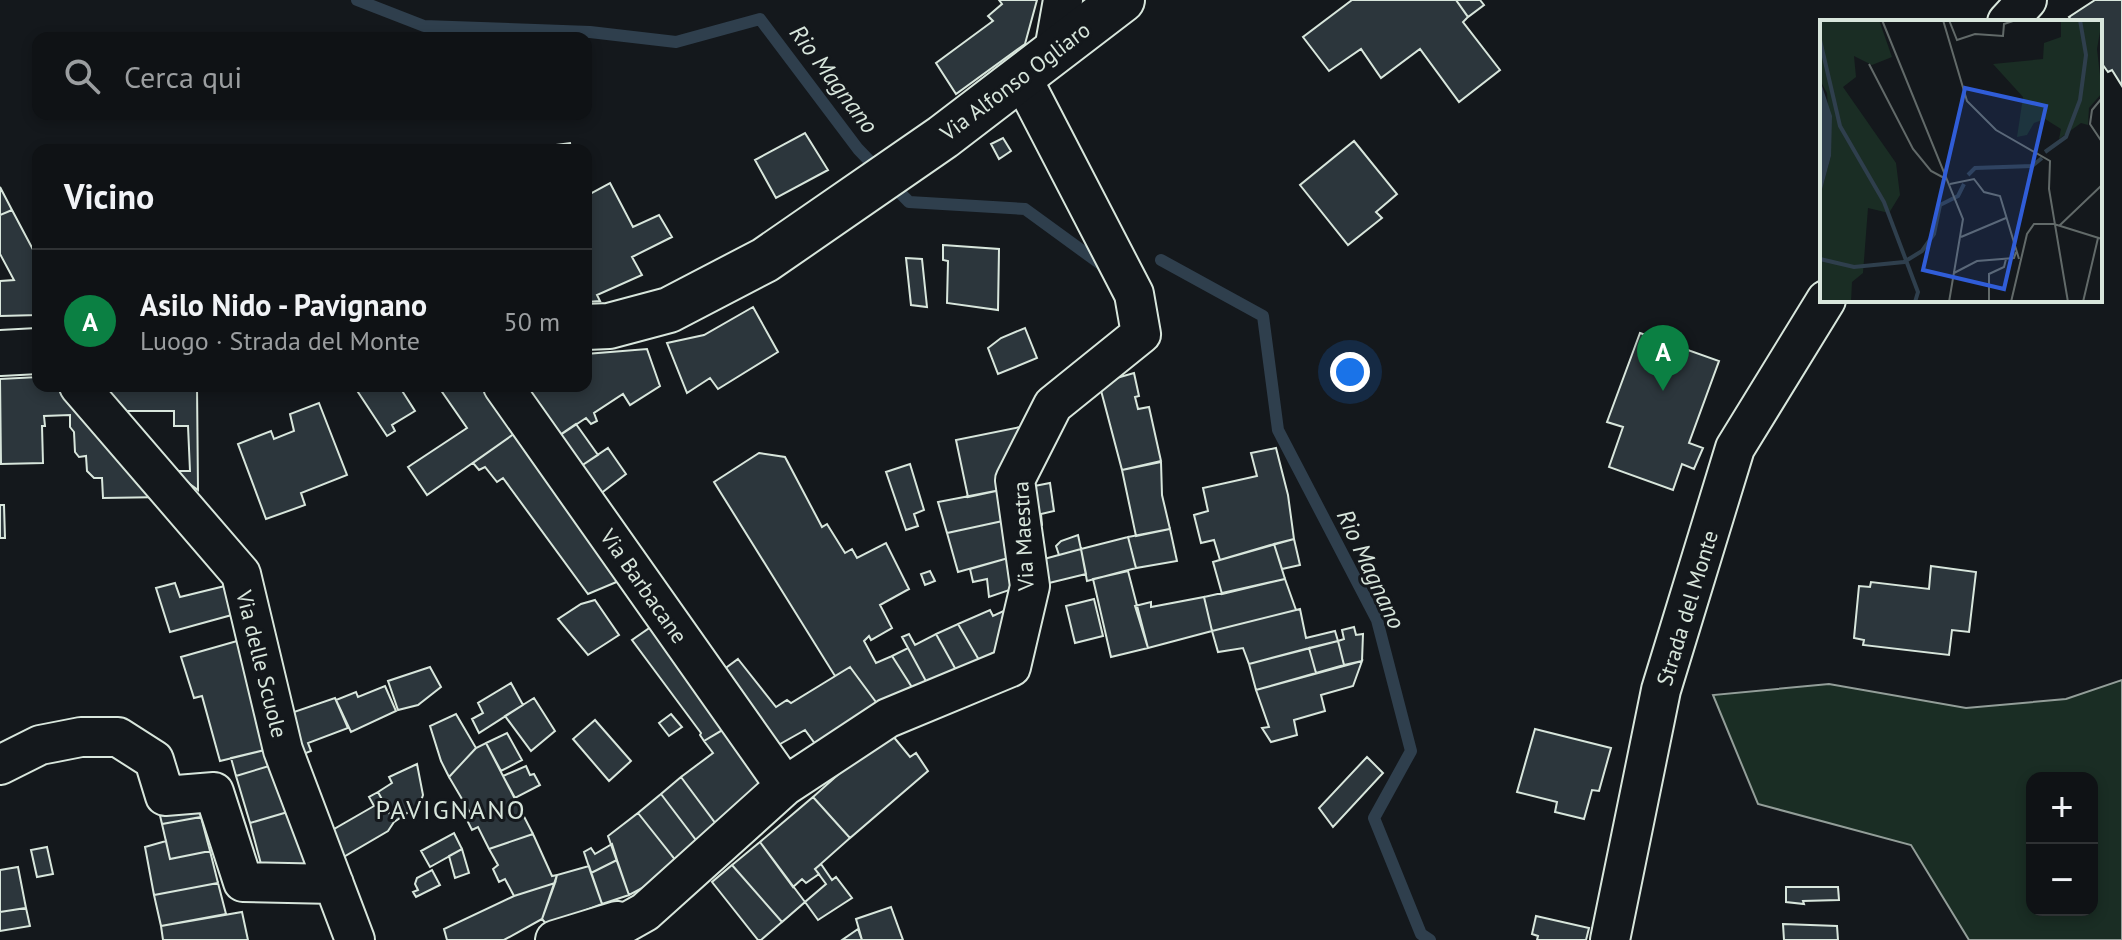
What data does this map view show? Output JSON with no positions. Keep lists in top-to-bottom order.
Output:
{
  "streets": {
    "main road": ["Via Alfonso Ogliaro"],
    "street": [
      "Via Maestra",
      "Via Barbacane",
      "Strada del Monte",
      "Via delle Scuole"
    ]
  },
  "crossings": [
    ["Via Alfonso Ogliaro", "Via Maestra"],
    ["Via Maestra", "Via Barbacane"]
  ],
  "districts": ["PAVIGNANO"],
  "water": ["Rio Magnano"],
  "page": {
    "search": "Cerca qui",
    "heading": "Vicino",
    "list": [
      {
        "mark": "A",
        "name": "Asilo Nido - Pavignano",
        "note": "Luogo · Strada del Monte",
        "value": "50 m"
      }
    ],
    "pins": "A",
    "map_buttons": ["+", "−"]
  }
}
